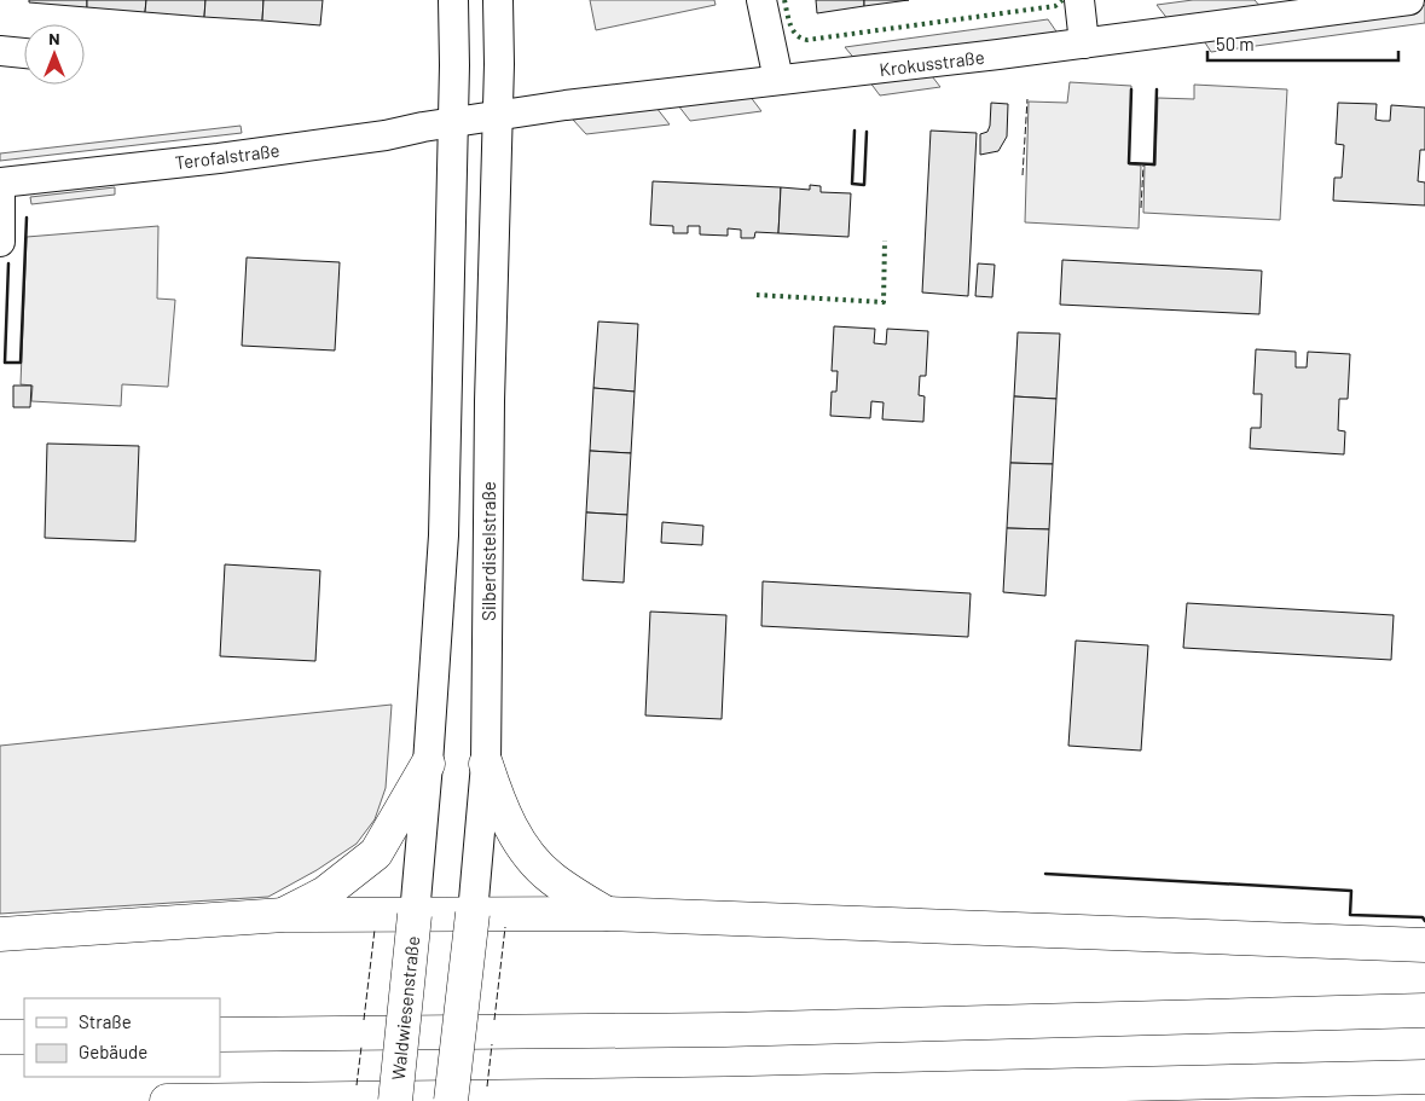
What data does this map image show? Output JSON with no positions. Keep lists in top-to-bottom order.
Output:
{
  "streets": {
    "main road": ["Silberdistelstraße", "Waldwiesenstraße"],
    "street": ["Krokusstraße", "Terofalstraße"]
  },
  "crossings": [
    ["Krokusstraße", "Terofalstraße"],
    ["Krokusstraße", "Silberdistelstraße"]
  ],
  "legend": ["Straße", "Gebäude"],
  "scale_bar": "50 m",
  "north": "top"
}
